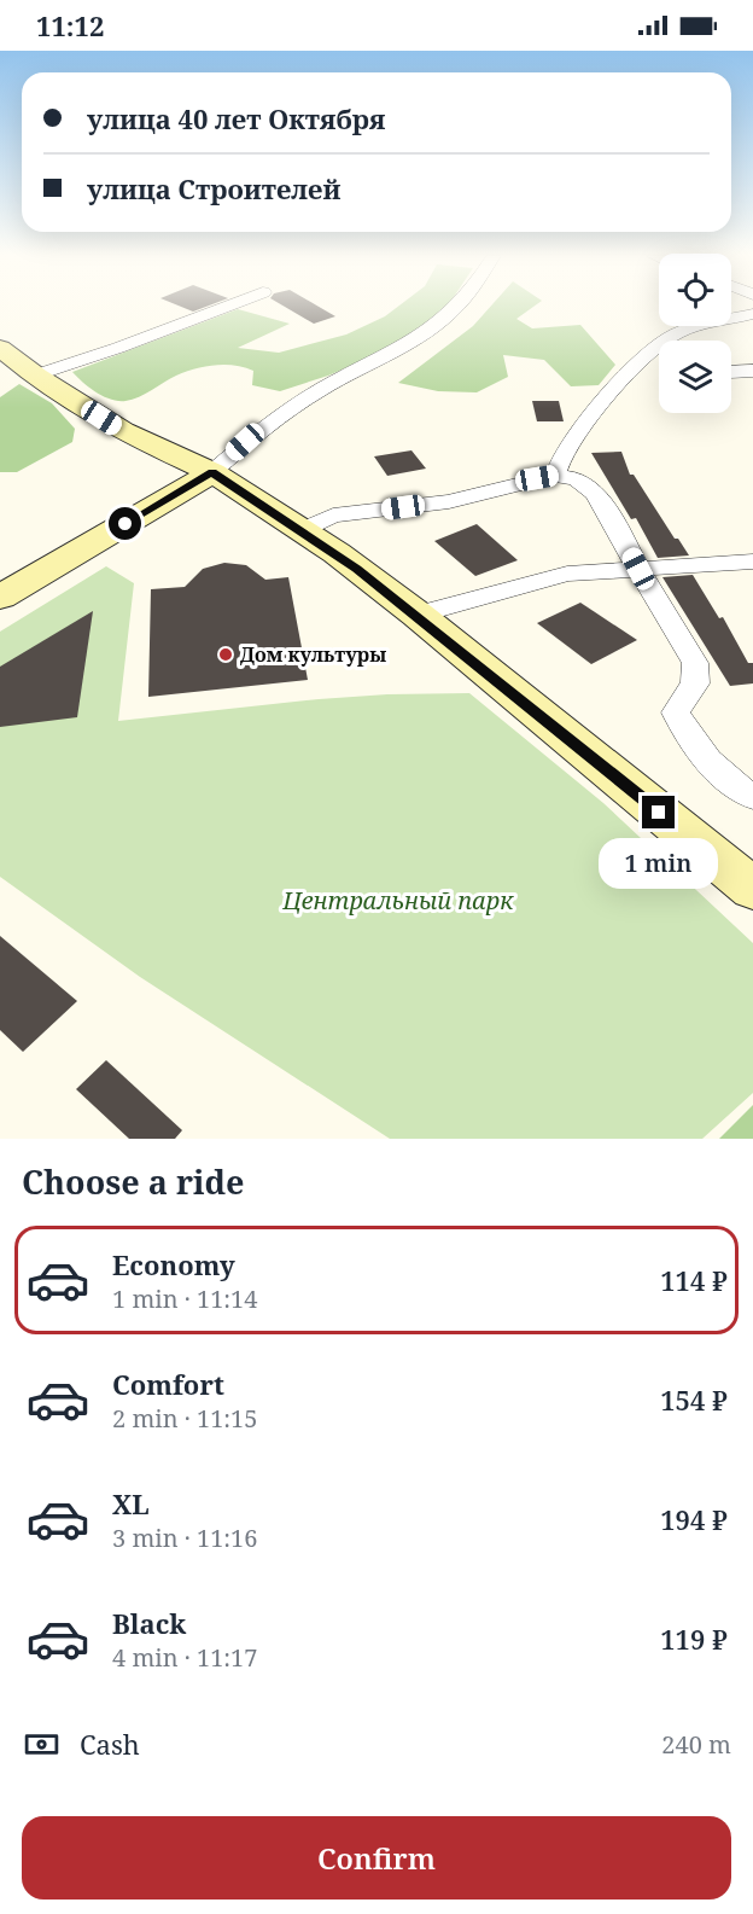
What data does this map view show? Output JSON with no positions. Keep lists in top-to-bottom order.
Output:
{
  "parks": ["Центральный парк"],
  "places": ["Дом культуры"],
  "page": {
    "status": "11:12",
    "banner": ["улица 40 лет Октября", "улица Строителей"],
    "bubble": "1 min",
    "heading": "Choose a ride",
    "list": [
      {
        "name": "Economy",
        "note": "1 min · 11:14",
        "value": "114 ₽"
      },
      {
        "name": "Comfort",
        "note": "2 min · 11:15",
        "value": "154 ₽"
      },
      {
        "name": "XL",
        "note": "3 min · 11:16",
        "value": "194 ₽"
      },
      {
        "name": "Black",
        "note": "4 min · 11:17",
        "value": "119 ₽"
      }
    ],
    "pay": ["Cash", "240 m"],
    "buttons": "Confirm"
  }
}
